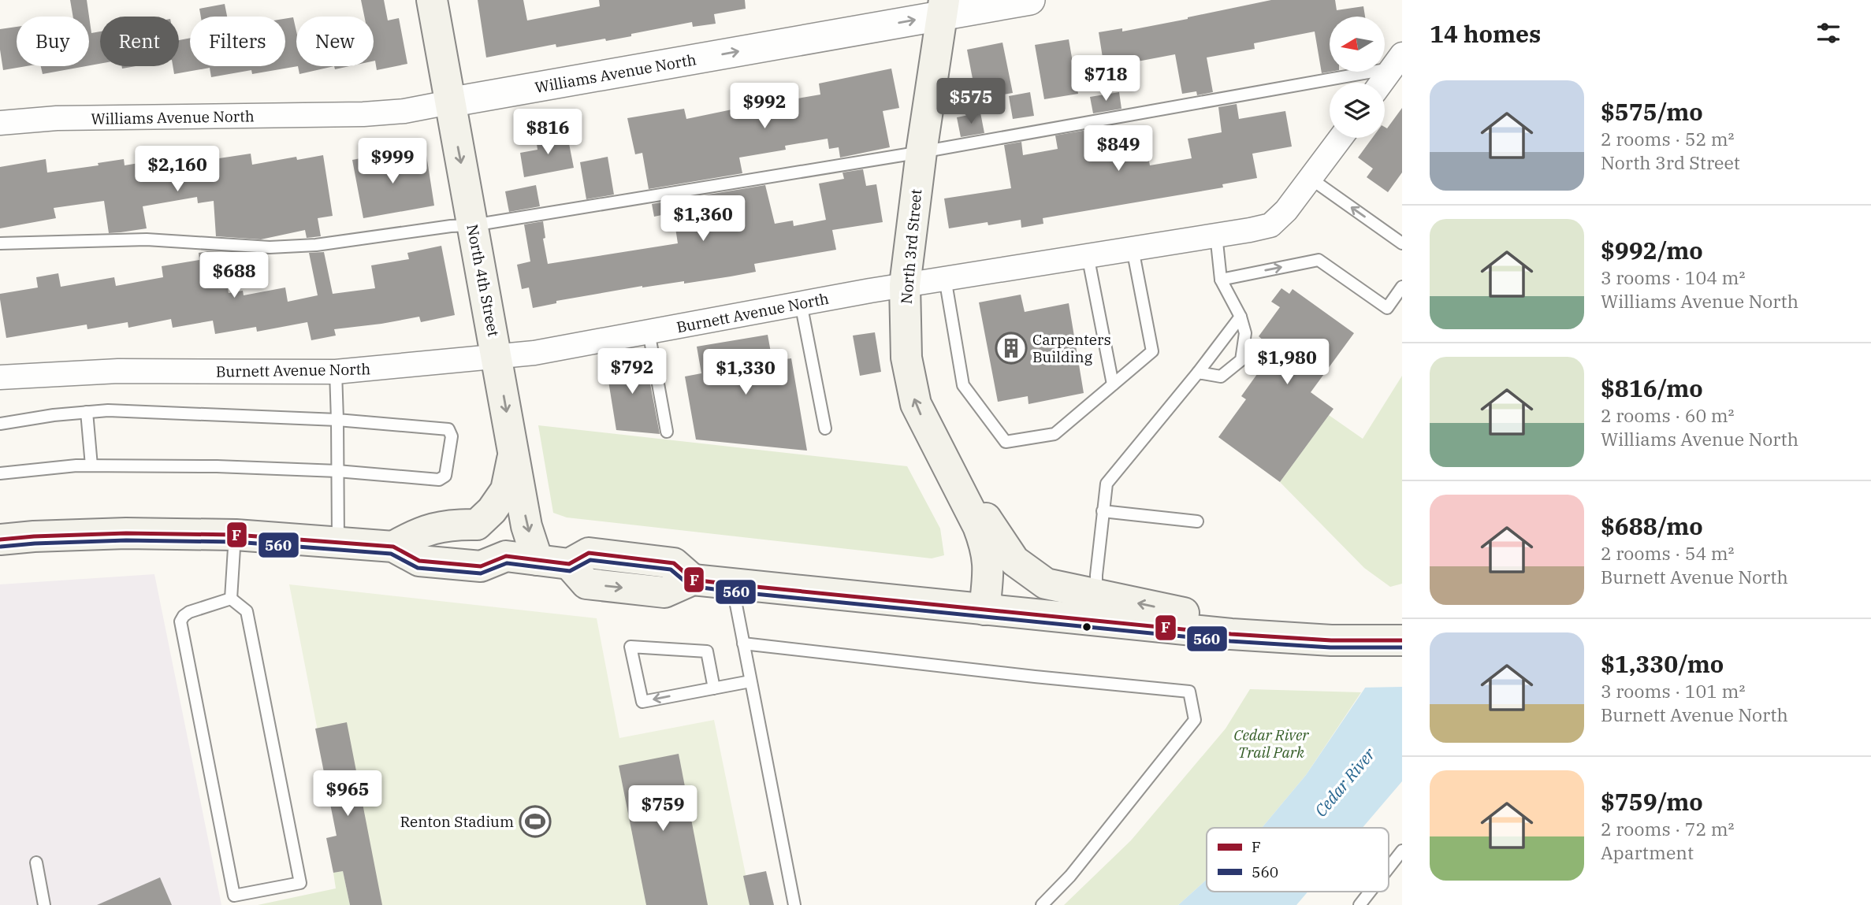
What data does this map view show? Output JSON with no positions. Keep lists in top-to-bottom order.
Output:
{
  "streets": {
    "main road": ["North 3rd Street", "North 4th Street"],
    "street": ["Williams Avenue North", "Burnett Avenue North"]
  },
  "crossings": [
    ["Williams Avenue North", "North 3rd Street"],
    ["Williams Avenue North", "North 4th Street"],
    ["North 3rd Street", "Burnett Avenue North"],
    ["North 4th Street", "Burnett Avenue North"]
  ],
  "one_way": ["Williams Avenue North", "North 4th Street"],
  "water": ["Cedar River"],
  "parks": ["Cedar River Trail Park"],
  "places": {
    "building": ["Carpenters Building"],
    "sports": ["Renton Stadium"]
  },
  "lines": ["transit line F", "transit line 560"],
  "legend": ["F", "560"],
  "north": "left",
  "page": {
    "heading": "14 homes",
    "chip": [
      "Buy",
      "Rent",
      "Filters",
      "New"
    ],
    "price": [
      "$718",
      "$575",
      "$992",
      "$816",
      "$849",
      "$999",
      "$2,160",
      "$1,360",
      "$688",
      "$1,980",
      "$792",
      "$1,330",
      "$965",
      "$759"
    ],
    "list": [
      {
        "name": "$575/mo",
        "note": "2 rooms · 52 m² · North 3rd Street"
      },
      {
        "name": "$992/mo",
        "note": "3 rooms · 104 m² · Williams Avenue North"
      },
      {
        "name": "$816/mo",
        "note": "2 rooms · 60 m² · Williams Avenue North"
      },
      {
        "name": "$688/mo",
        "note": "2 rooms · 54 m² · Burnett Avenue North"
      },
      {
        "name": "$1,330/mo",
        "note": "3 rooms · 101 m² · Burnett Avenue North"
      },
      {
        "name": "$759/mo",
        "note": "2 rooms · 72 m² · Apartment"
      }
    ]
  }
}
